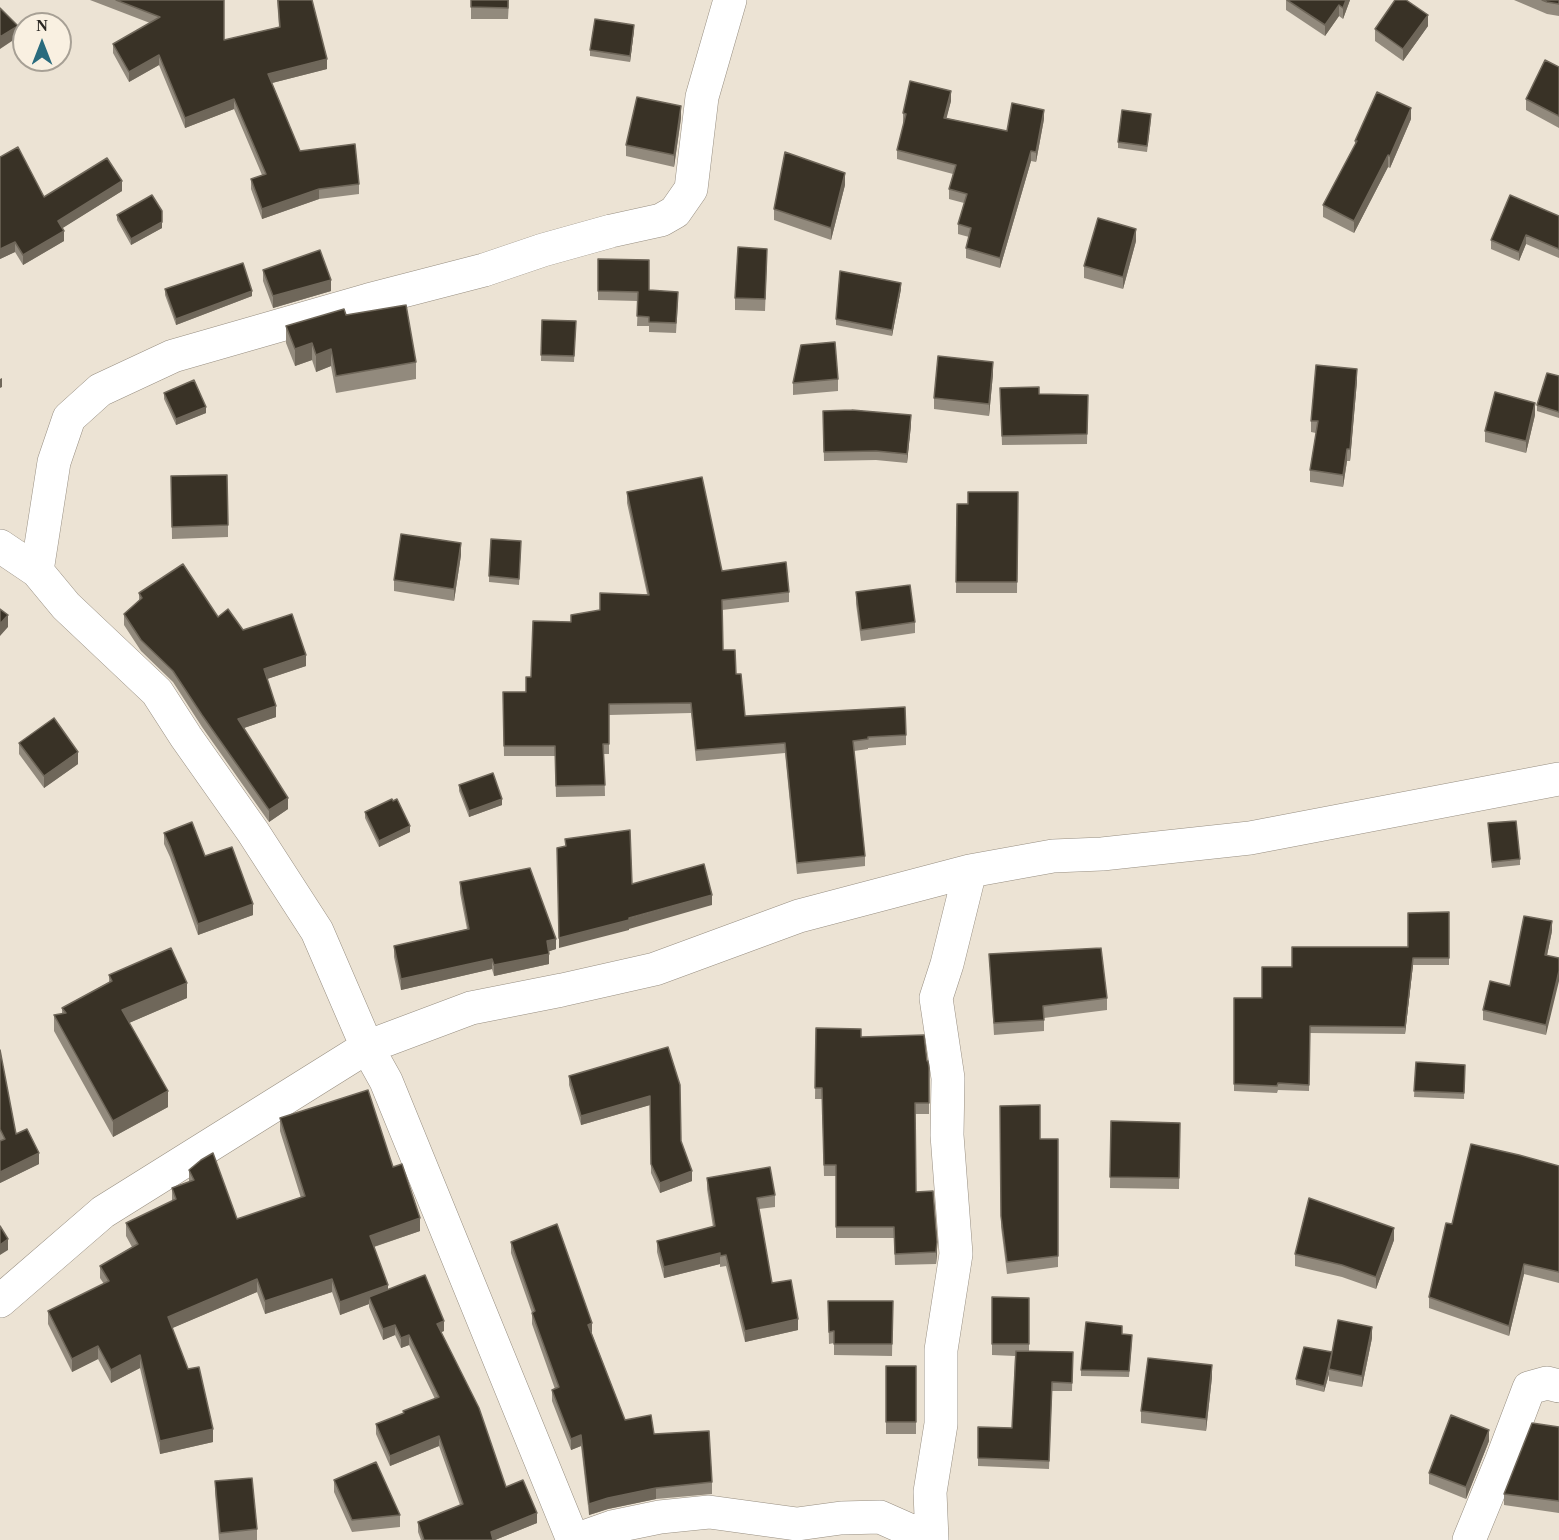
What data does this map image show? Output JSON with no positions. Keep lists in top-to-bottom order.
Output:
{
  "north": "top"
}
